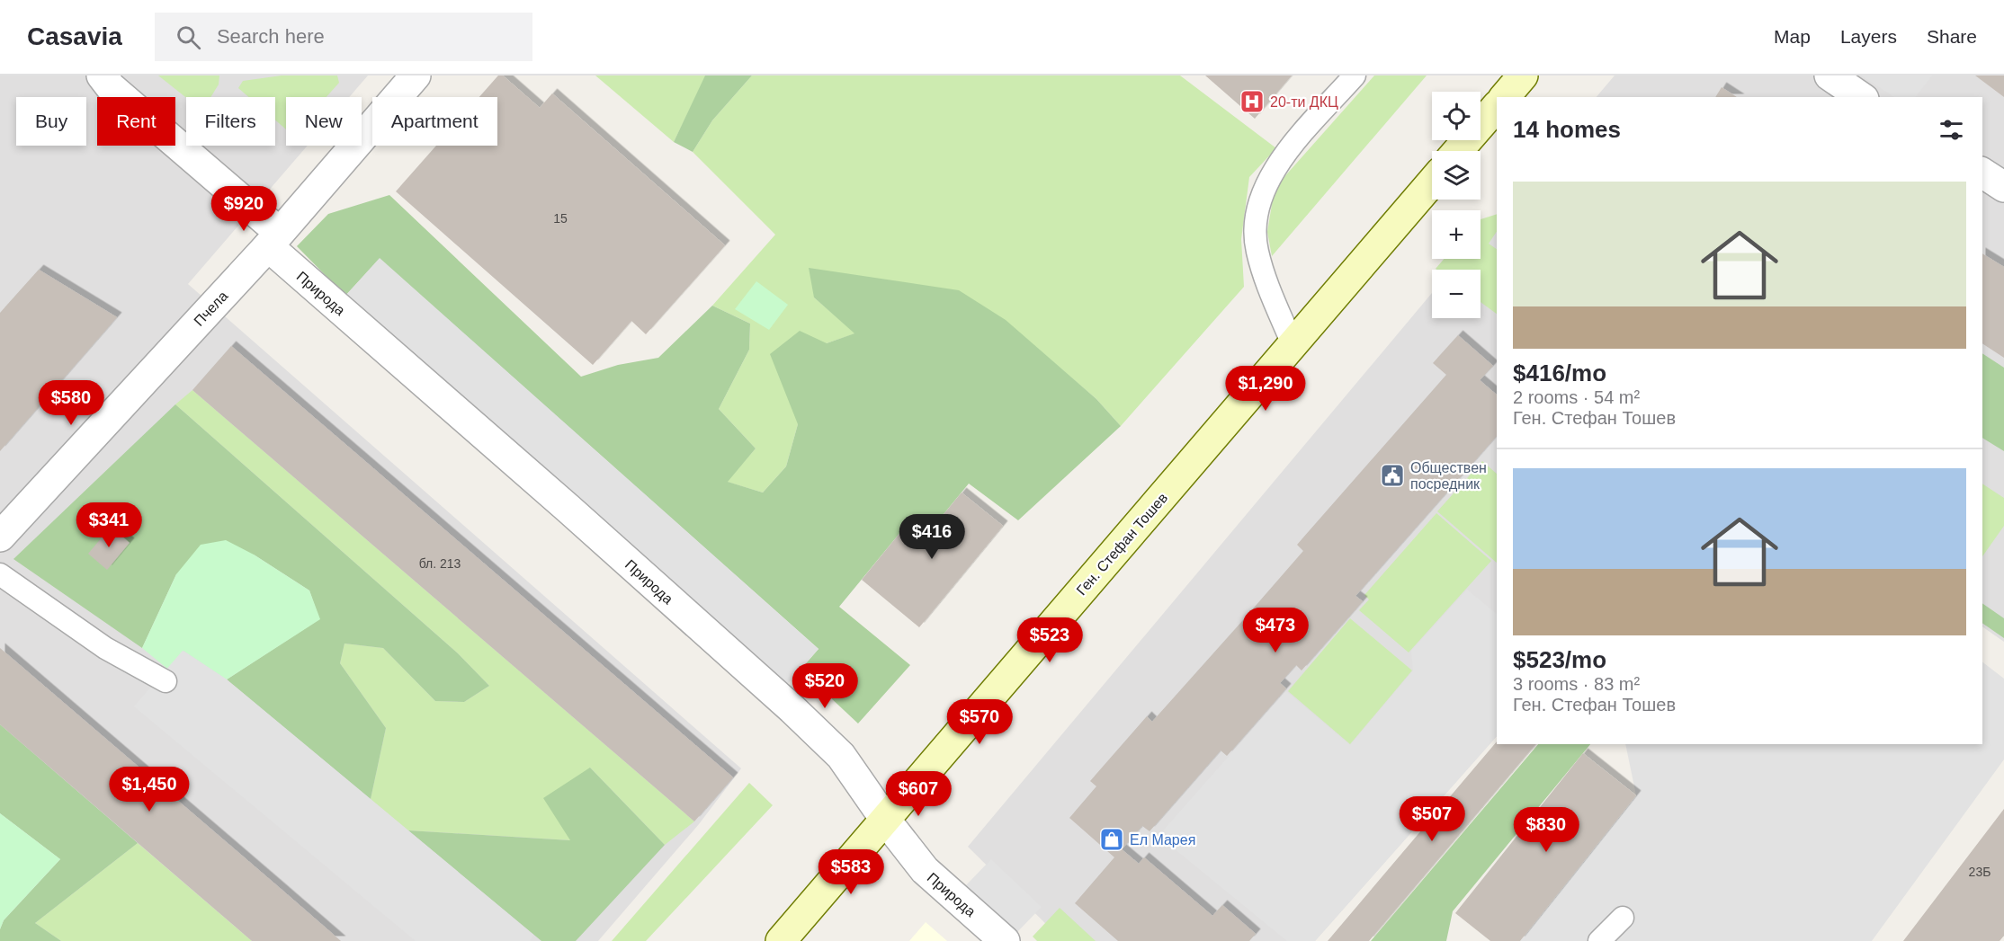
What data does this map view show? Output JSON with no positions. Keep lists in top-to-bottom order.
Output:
{
  "streets": {
    "street": ["Природа", "Пчела", "Ген. Стефан Тошев"]
  },
  "crossings": [
    ["Природа", "Пчела"],
    ["Природа", "Ген. Стефан Тошев"]
  ],
  "places": {
    "hospital": ["20-ти ДКЦ"],
    "public building": ["Обществен посредник"],
    "shop": ["Ел Марея"]
  },
  "house_numbers": ["15", "бл. 213", "23Б"],
  "page": {
    "header": "Casavia",
    "search": "Search here",
    "nav": ["Map", "Layers", "Share"],
    "map_buttons": ["+", "−"],
    "chip": [
      "Buy",
      "Rent",
      "Filters",
      "New",
      "Apartment"
    ],
    "heading": "14 homes",
    "list": [
      {
        "name": "$416/mo",
        "note": "2 rooms · 54 m² · Ген. Стефан Тошев"
      },
      {
        "name": "$523/mo",
        "note": "3 rooms · 83 m² · Ген. Стефан Тошев"
      }
    ],
    "price": [
      "$920",
      "$1,290",
      "$580",
      "$341",
      "$416",
      "$473",
      "$523",
      "$520",
      "$570",
      "$1,450",
      "$607",
      "$507",
      "$830",
      "$583"
    ]
  }
}
